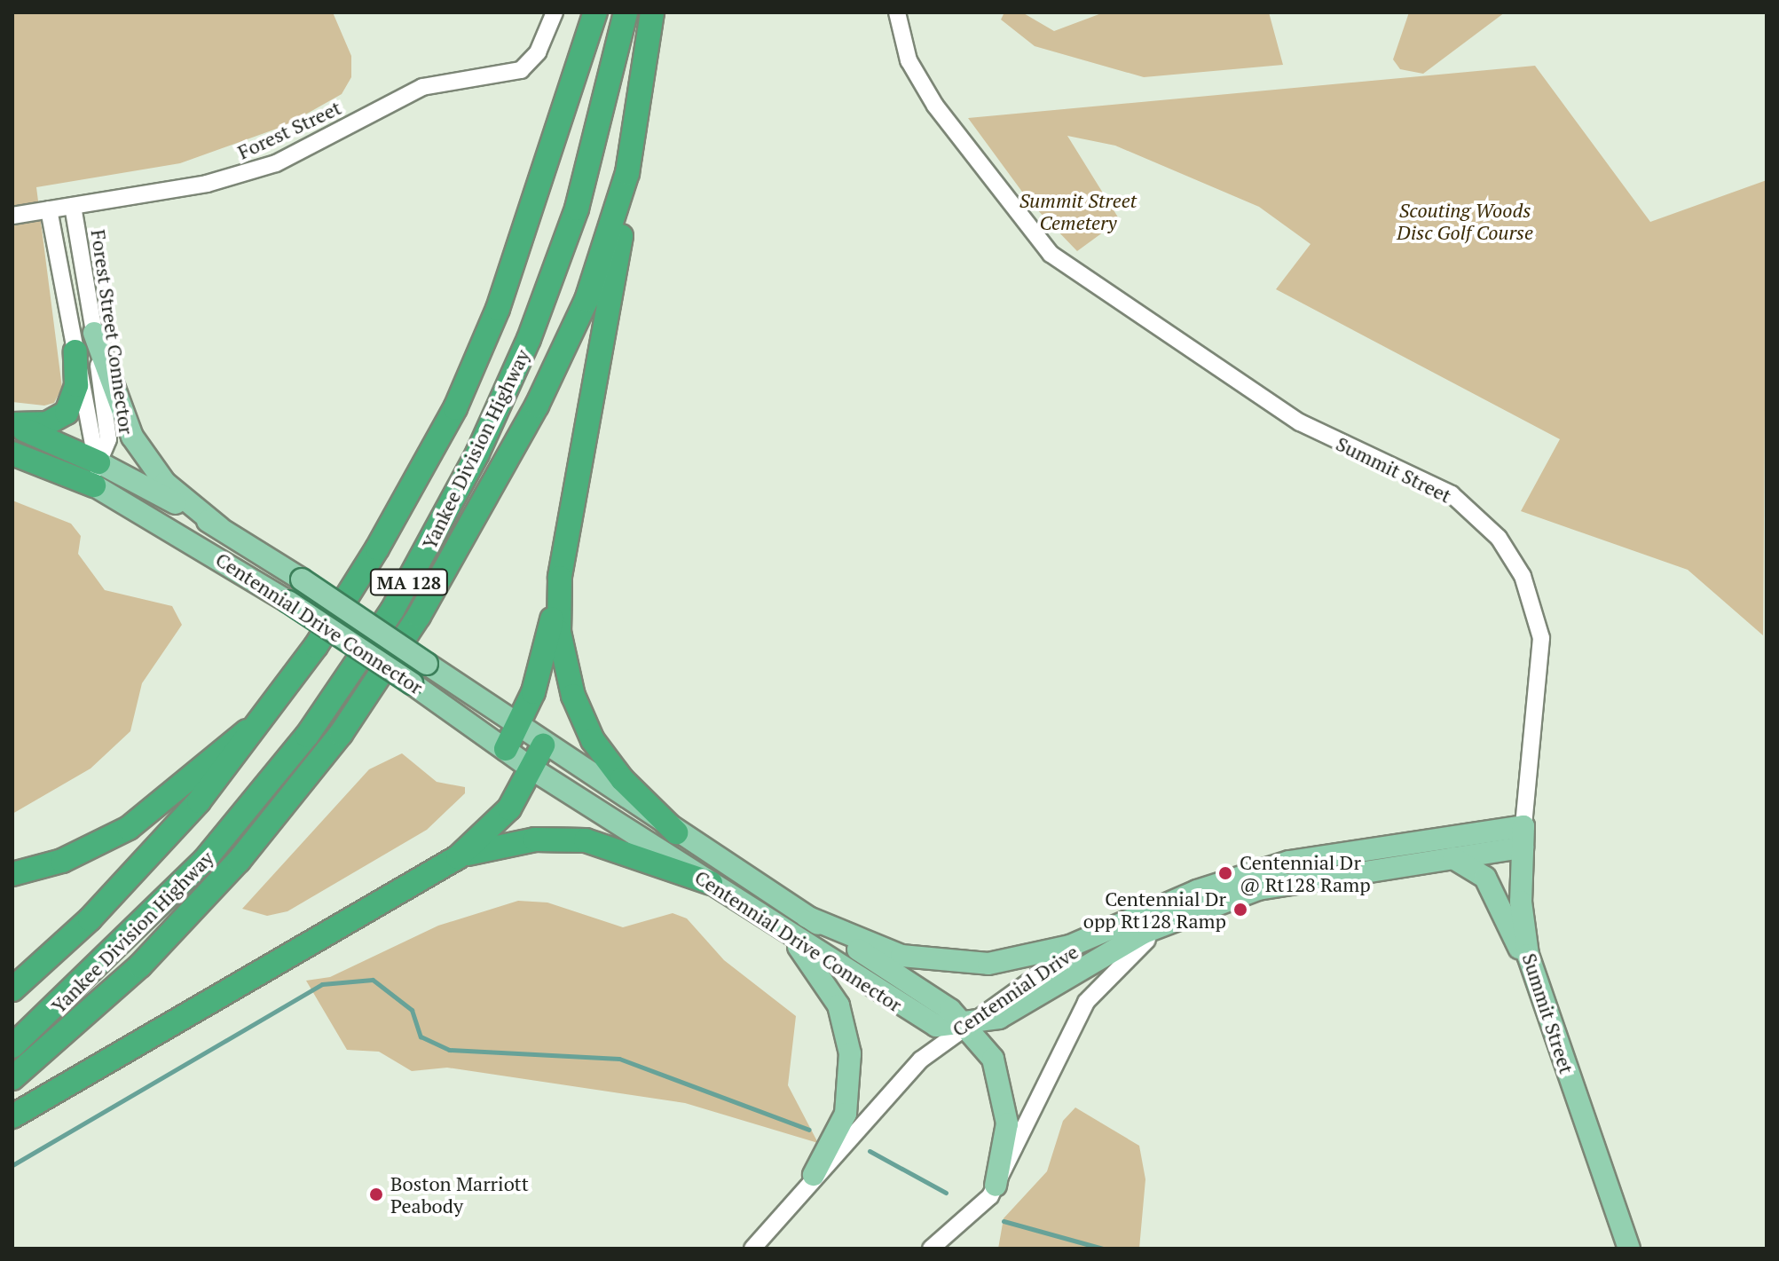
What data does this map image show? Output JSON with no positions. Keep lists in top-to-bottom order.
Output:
{
  "streets": {
    "highway": ["Yankee Division Highway", "MA 128"],
    "main road": ["Summit Street", "Centennial Drive Connector", "Centennial Drive"],
    "street": ["Forest Street", "Forest Street Connector"]
  },
  "crossings": [
    ["Forest Street", "Forest Street Connector"],
    ["Forest Street Connector", "Centennial Drive Connector"],
    ["Summit Street", "Centennial Drive"],
    ["Centennial Drive Connector", "Centennial Drive"]
  ],
  "parks": ["Summit Street Cemetery", "Scouting Woods Disc Golf Course"],
  "places": ["Centennial Dr @ Rt128 Ramp", "Centennial Dr opp Rt128 Ramp", "Boston Marriott Peabody"]
}
